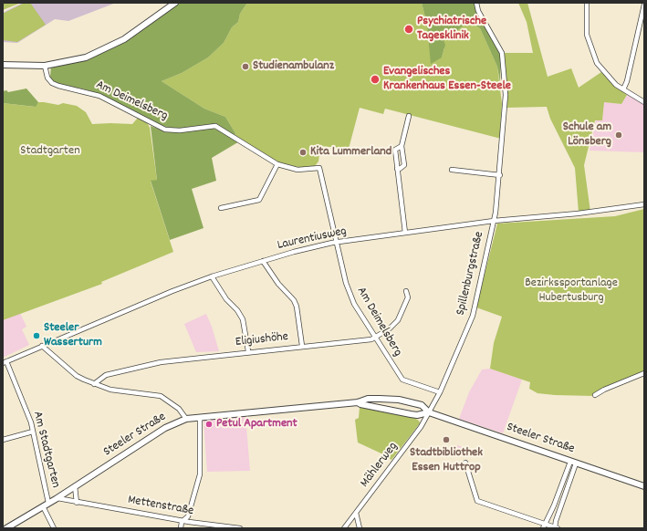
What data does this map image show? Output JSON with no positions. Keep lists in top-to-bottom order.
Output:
{
  "streets": {
    "main road": ["Steeler Straße"],
    "street": [
      "Am Deimelsberg",
      "Laurentiusweg",
      "Spillenburgstraße",
      "Eligiushöhe",
      "Am Stadtgarten",
      "Mählerweg",
      "Mettenstraße"
    ]
  },
  "crossings": [
    ["Am Deimelsberg", "Laurentiusweg"],
    ["Am Deimelsberg", "Spillenburgstraße"],
    ["Am Deimelsberg", "Eligiushöhe"],
    ["Laurentiusweg", "Spillenburgstraße"],
    ["Laurentiusweg", "Am Stadtgarten"],
    ["Spillenburgstraße", "Steeler Straße"],
    ["Spillenburgstraße", "Mählerweg"],
    ["Steeler Straße", "Am Stadtgarten"],
    ["Steeler Straße", "Mählerweg"],
    ["Steeler Straße", "Mettenstraße"]
  ],
  "parks": ["Stadtgarten", "Bezirkssportanlage Hubertusburg"],
  "places": [
    "Psychiatrische Tagesklinik",
    "Studienambulanz",
    "Evangelisches Krankenhaus Essen-Steele",
    "Schule am Lönsberg",
    "Kita Lummerland",
    "Steeler Wasserturm",
    "Petul Apartment",
    "Stadtbibliothek Essen Huttrop"
  ]
}
